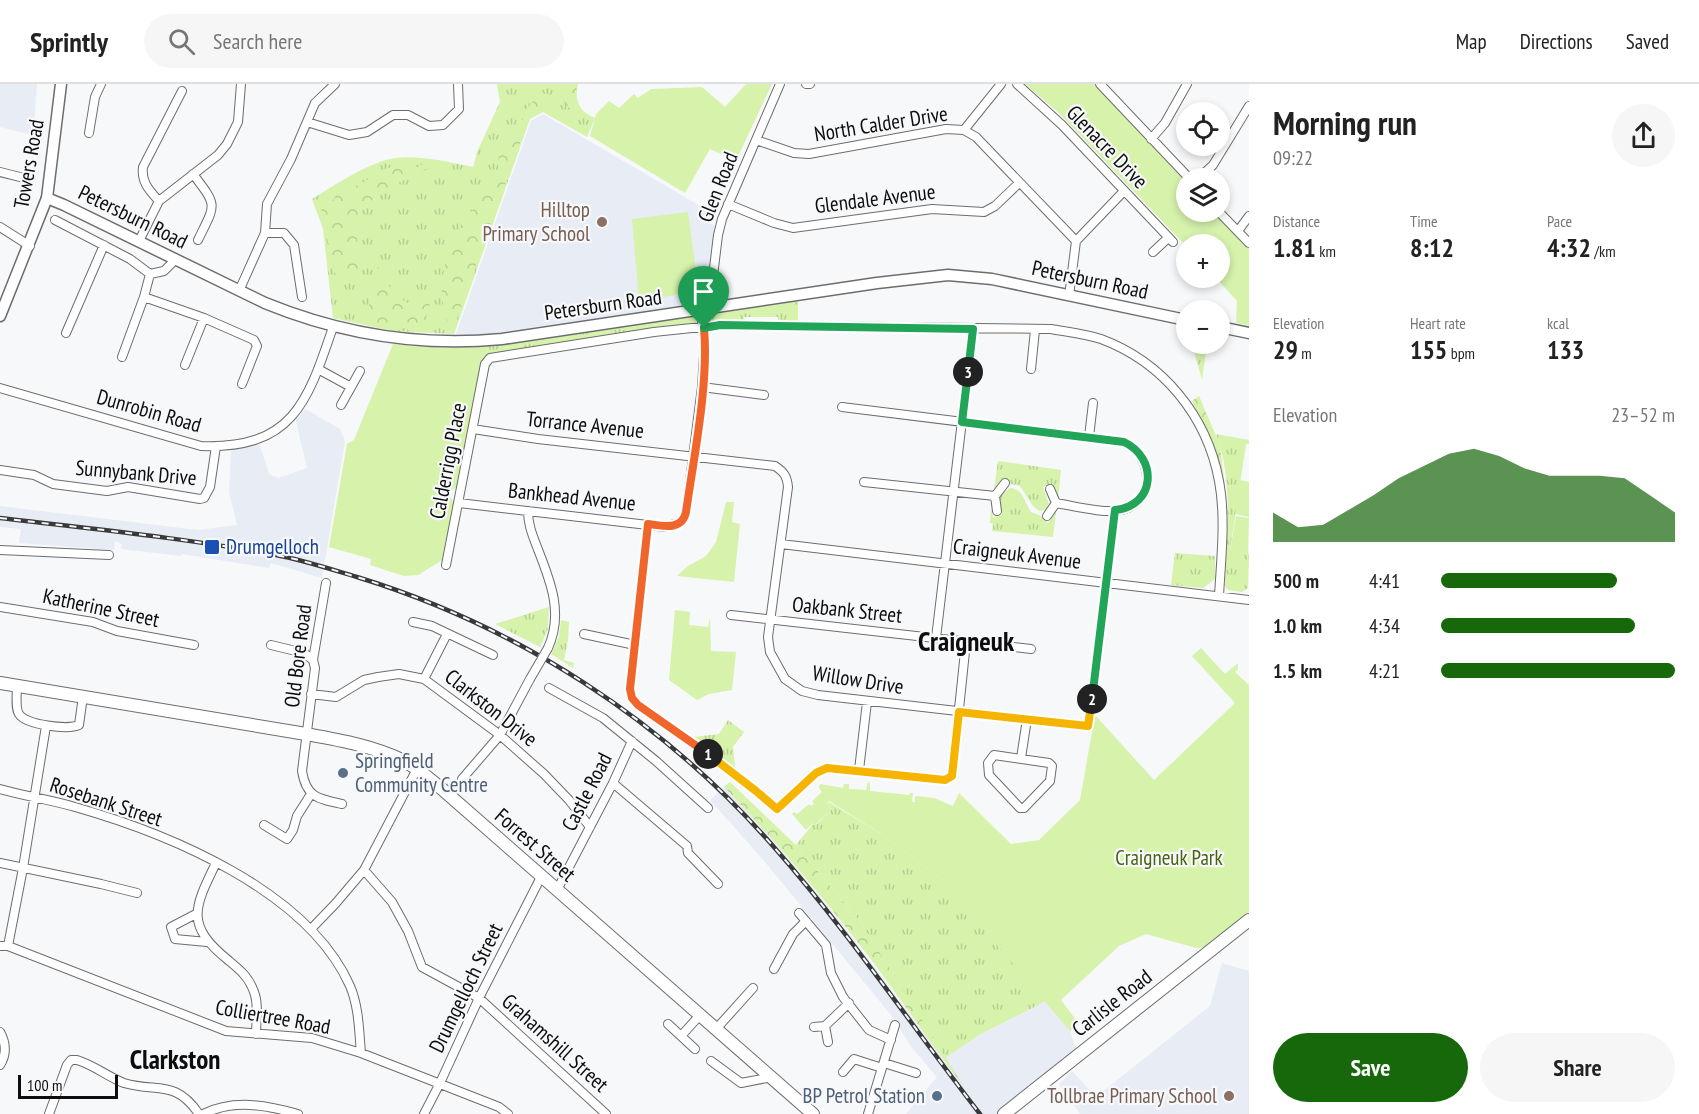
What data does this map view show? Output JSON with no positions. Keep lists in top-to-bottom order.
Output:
{
  "streets": {
    "main road": [
      "Towers Road",
      "Petersburn Road",
      "Forrest Street",
      "Carlisle Road"
    ],
    "street": [
      "North Calder Drive",
      "Glenacre Drive",
      "Glen Road",
      "Glendale Avenue",
      "Dunrobin Road",
      "Torrance Avenue",
      "Calderrigg Place",
      "Sunnybank Drive",
      "Bankhead Avenue",
      "Craigneuk Avenue",
      "Katherine Street",
      "Oakbank Street",
      "Old Bore Road",
      "Willow Drive",
      "Clarkston Drive",
      "Castle Road",
      "Rosebank Street",
      "Drumgelloch Street",
      "Colliertree Road",
      "Grahamshill Street"
    ]
  },
  "crossings": [
    ["North Calder Drive", "Glen Road"],
    ["North Calder Drive", "Glendale Avenue"],
    ["Towers Road", "Petersburn Road"],
    ["Glen Road", "Glendale Avenue"],
    ["Glen Road", "Petersburn Road"],
    ["Glen Road", "Bankhead Avenue"],
    ["Petersburn Road", "Dunrobin Road"],
    ["Petersburn Road", "Bankhead Avenue"],
    ["Dunrobin Road", "Sunnybank Drive"],
    ["Torrance Avenue", "Calderrigg Place"],
    ["Torrance Avenue", "Bankhead Avenue"],
    ["Torrance Avenue", "Willow Drive"],
    ["Calderrigg Place", "Bankhead Avenue"],
    ["Bankhead Avenue", "Willow Drive"],
    ["Craigneuk Avenue", "Willow Drive"],
    ["Oakbank Street", "Willow Drive"],
    ["Old Bore Road", "Clarkston Drive"],
    ["Old Bore Road", "Forrest Street"],
    ["Clarkston Drive", "Castle Road"],
    ["Castle Road", "Forrest Street"],
    ["Rosebank Street", "Colliertree Road"],
    ["Forrest Street", "Drumgelloch Street"],
    ["Drumgelloch Street", "Colliertree Road"],
    ["Drumgelloch Street", "Grahamshill Street"]
  ],
  "districts": ["Craigneuk", "Clarkston"],
  "parks": ["Craigneuk Park"],
  "places": {
    "other": [
      "Hilltop Primary School",
      "Springfield Community Centre",
      "BP Petrol Station",
      "Tollbrae Primary School"
    ],
    "transit": ["Drumgelloch"]
  },
  "scale_bar": "100 m",
  "page": {
    "header": "Sprintly",
    "search": "Search here",
    "nav": ["Map", "Directions", "Saved"],
    "heading": ["Morning run", "09:22"],
    "map_buttons": ["+", "−"],
    "stats": [
      ["Distance", "1.81 km"],
      ["Time", "8:12"],
      ["Pace", "4:32 /km"],
      ["Elevation", "29 m"],
      ["Heart rate", "155 bpm"],
      ["kcal", "133"]
    ],
    "pins": ["3", "2", "1"],
    "chart": ["Elevation", "23–52 m"],
    "list": [
      {
        "name": "500 m",
        "note": "4:41"
      },
      {
        "name": "1.0 km",
        "note": "4:34"
      },
      {
        "name": "1.5 km",
        "note": "4:21"
      }
    ],
    "buttons": ["Save", "Share"],
    "scale": "100 m"
  }
}
